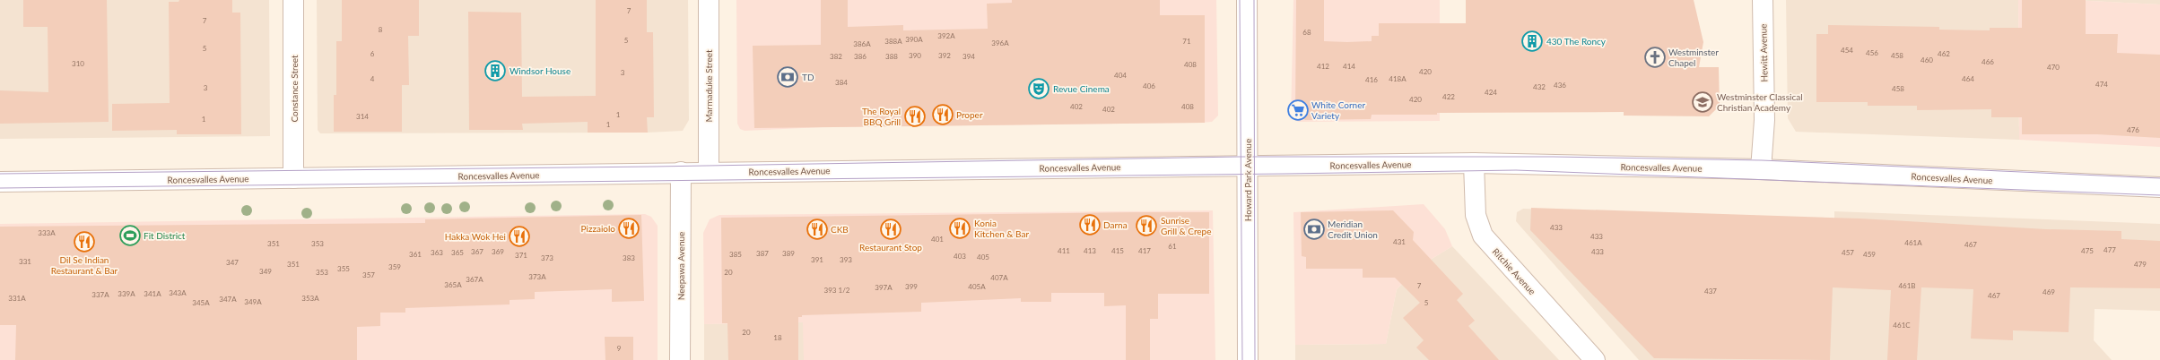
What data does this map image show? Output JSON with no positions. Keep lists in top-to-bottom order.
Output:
{
  "streets": {
    "street": [
      "Hewitt Avenue",
      "Marmaduke Street",
      "Constance Street",
      "Roncesvalles Avenue",
      "Howard Park Avenue",
      "Neepawa Avenue",
      "Ritchie Avenue"
    ]
  },
  "crossings": [
    ["Hewitt Avenue", "Roncesvalles Avenue"],
    ["Marmaduke Street", "Roncesvalles Avenue"],
    ["Constance Street", "Roncesvalles Avenue"],
    ["Roncesvalles Avenue", "Howard Park Avenue"],
    ["Roncesvalles Avenue", "Neepawa Avenue"],
    ["Roncesvalles Avenue", "Ritchie Avenue"]
  ],
  "places": {
    "building": ["430 The Roncy", "Windsor House"],
    "church": ["Westminster Chapel"],
    "bank": ["TD", "Meridian Credit Union"],
    "theatre": ["Revue Cinema"],
    "school or university": ["Westminster Classical Christian Academy"],
    "supermarket": ["White Corner Variety"],
    "restaurant": [
      "Proper",
      "The Royal BBQ Grill",
      "Darna",
      "Sunrise Grill & Crepe",
      "Pizzaiolo",
      "Konia Kitchen & Bar",
      "CKB",
      "Restaurant Stop",
      "Hakka Wok Hei",
      "Dil Se Indian Restaurant & Bar"
    ],
    "sports": ["Fit District"]
  },
  "house_numbers": [
    "7",
    "7",
    "8",
    "68",
    "392A",
    "390A",
    "5",
    "388A",
    "71",
    "396A",
    "386A",
    "5",
    "454",
    "456",
    "6",
    "462",
    "390",
    "392",
    "458",
    "382",
    "386",
    "388",
    "394",
    "460",
    "466",
    "310",
    "408",
    "412",
    "414",
    "470",
    "420",
    "3",
    "404",
    "4",
    "418A",
    "464",
    "416",
    "384",
    "474",
    "436",
    "406",
    "432",
    "3",
    "458",
    "424",
    "422",
    "420",
    "402",
    "408",
    "402",
    "1",
    "314",
    "1",
    "1",
    "476",
    "433",
    "333A",
    "433",
    "401",
    "431",
    "461A",
    "351",
    "353",
    "467",
    "61",
    "477",
    "411",
    "413",
    "415",
    "417",
    "475",
    "367",
    "369",
    "433",
    "363",
    "365",
    "457",
    "387",
    "389",
    "361",
    "385",
    "459",
    "371",
    "403",
    "405",
    "373",
    "383",
    "391",
    "393",
    "331",
    "347",
    "351",
    "479",
    "359",
    "355",
    "349",
    "353",
    "20",
    "357",
    "373A",
    "407A",
    "367A",
    "365A",
    "7",
    "461B",
    "399",
    "405A",
    "397A",
    "393 1/2",
    "437",
    "469",
    "343A",
    "339A",
    "341A",
    "337A",
    "467",
    "331A",
    "353A",
    "347A",
    "349A",
    "345A",
    "5",
    "461C",
    "20",
    "18",
    "9"
  ]
}
